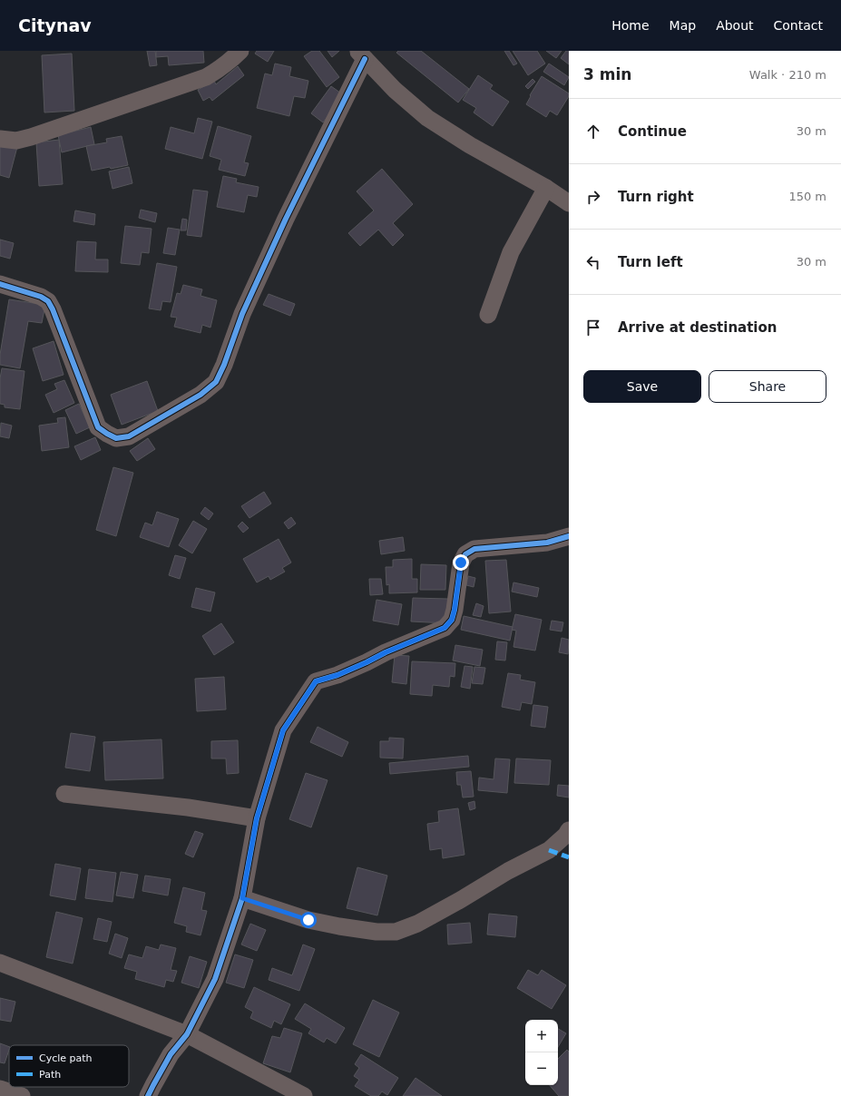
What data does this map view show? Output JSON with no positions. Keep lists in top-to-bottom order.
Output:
{
  "legend": ["Cycle path", "Path"],
  "page": {
    "header": "Citynav",
    "nav": [
      "Home",
      "Map",
      "About",
      "Contact"
    ],
    "heading": ["3 min", "Walk · 210 m"],
    "list": [
      ["Continue", "30 m"],
      ["Turn right", "150 m"],
      ["Turn left", "30 m"],
      "Arrive at destination"
    ],
    "buttons": ["Save", "Share"],
    "map_buttons": ["+", "−"]
  }
}
